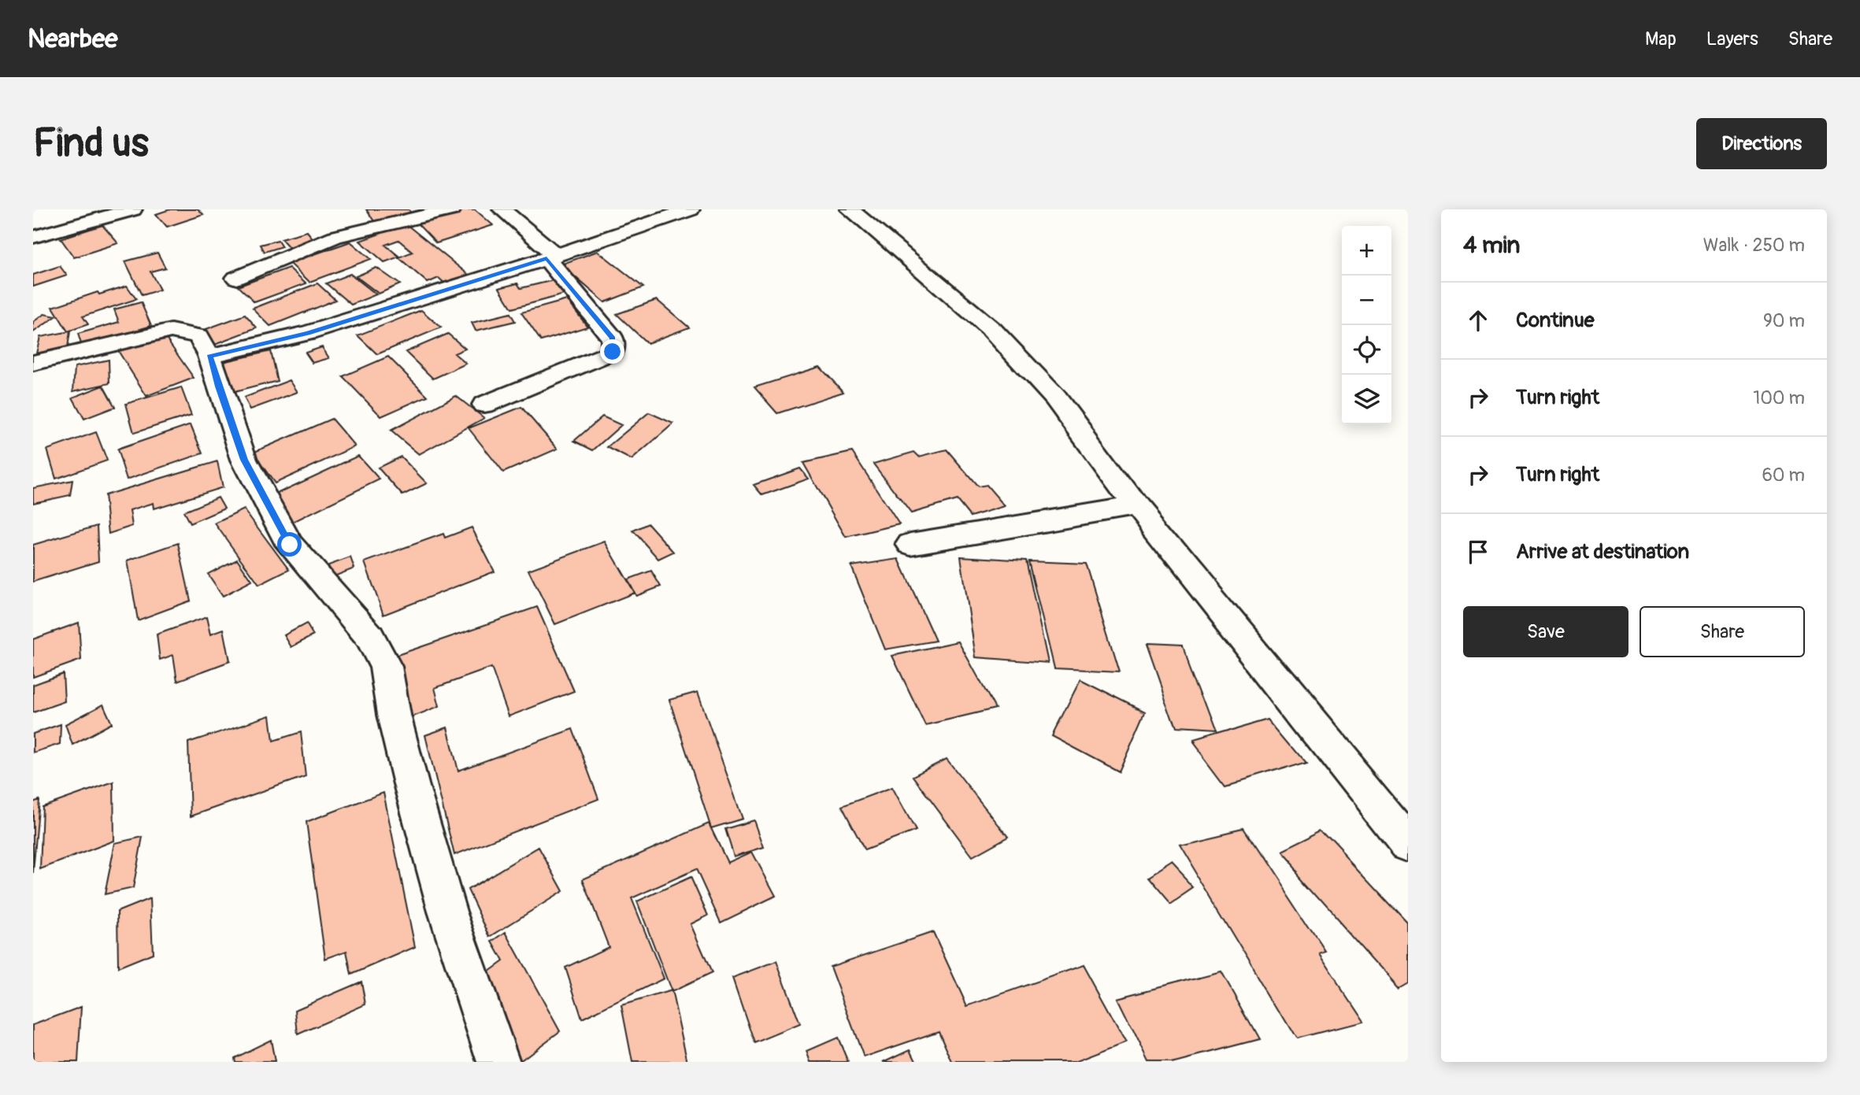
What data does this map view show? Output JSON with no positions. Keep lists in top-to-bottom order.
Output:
{
  "page": {
    "header": "Nearbee",
    "nav": ["Map", "Layers", "Share"],
    "buttons": [
      "Directions",
      ["Save", "Share"]
    ],
    "title": "Find us",
    "heading": ["4 min", "Walk · 250 m"],
    "map_buttons": ["+", "−"],
    "list": [
      ["Continue", "90 m"],
      ["Turn right", "100 m"],
      ["Turn right", "60 m"],
      "Arrive at destination"
    ]
  }
}
